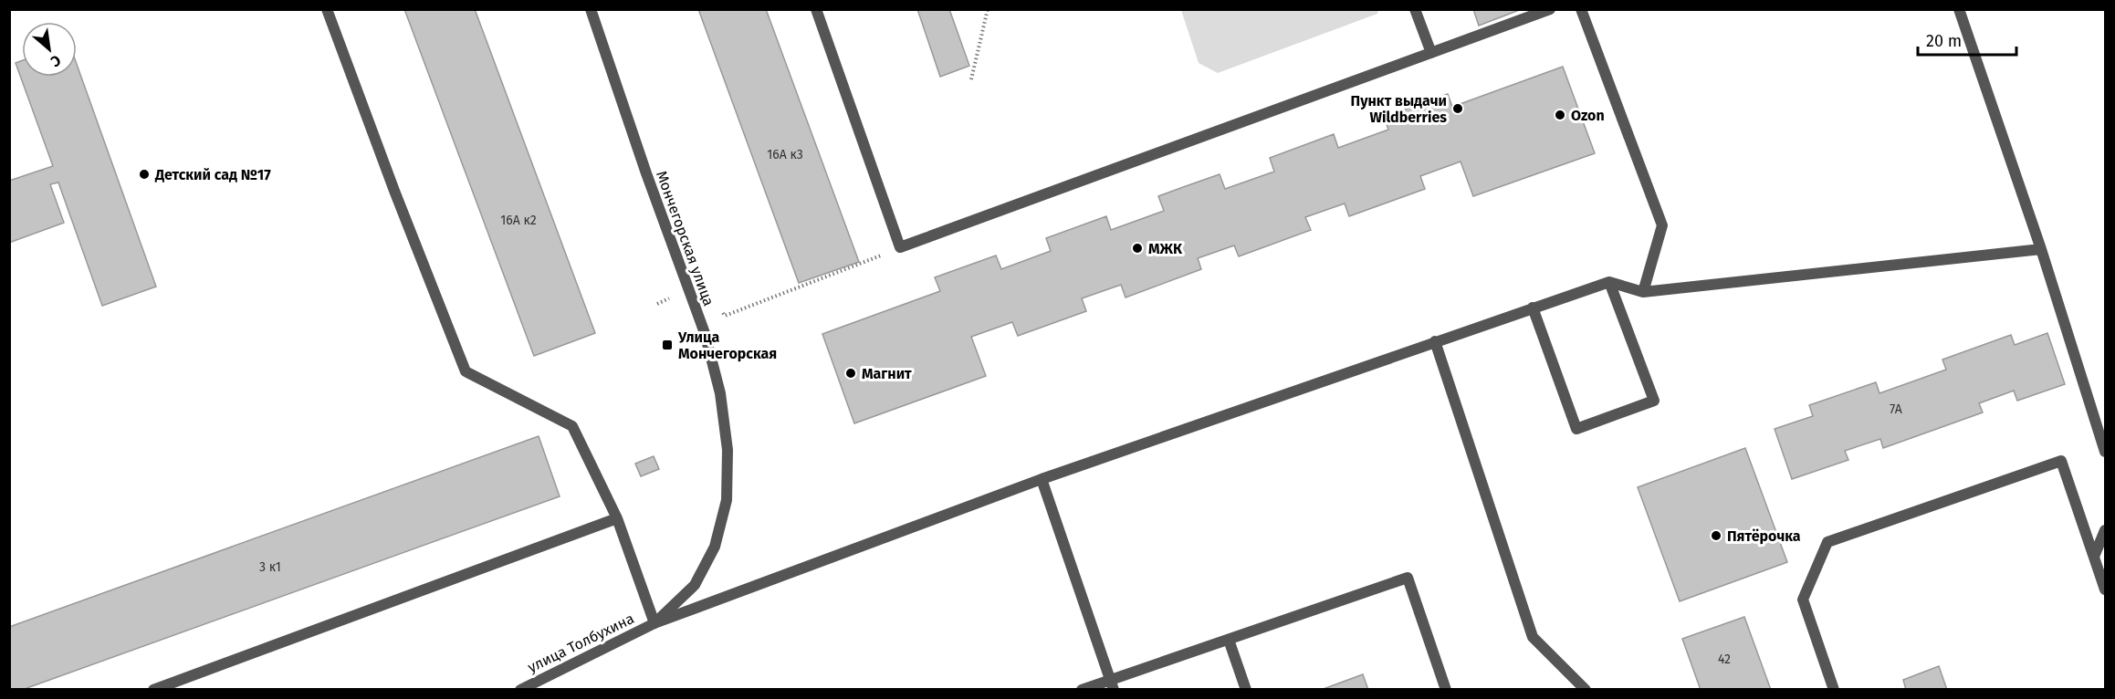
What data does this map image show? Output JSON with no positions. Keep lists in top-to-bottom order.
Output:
{
  "streets": {
    "street": ["Мончегорская улица", "улица Толбухина"]
  },
  "crossings": [
    ["Мончегорская улица", "улица Толбухина"]
  ],
  "places": {
    "other": [
      "Пункт выдачи Wildberries",
      "Ozon",
      "Детский сад №17",
      "МЖК",
      "Магнит",
      "Пятёрочка"
    ],
    "transit": ["Улица Мончегорская"]
  },
  "house_numbers": [
    "16А к3",
    "16А к2",
    "7А",
    "3 к1",
    "42"
  ],
  "scale_bar": "20 m",
  "north": "bottom right"
}
